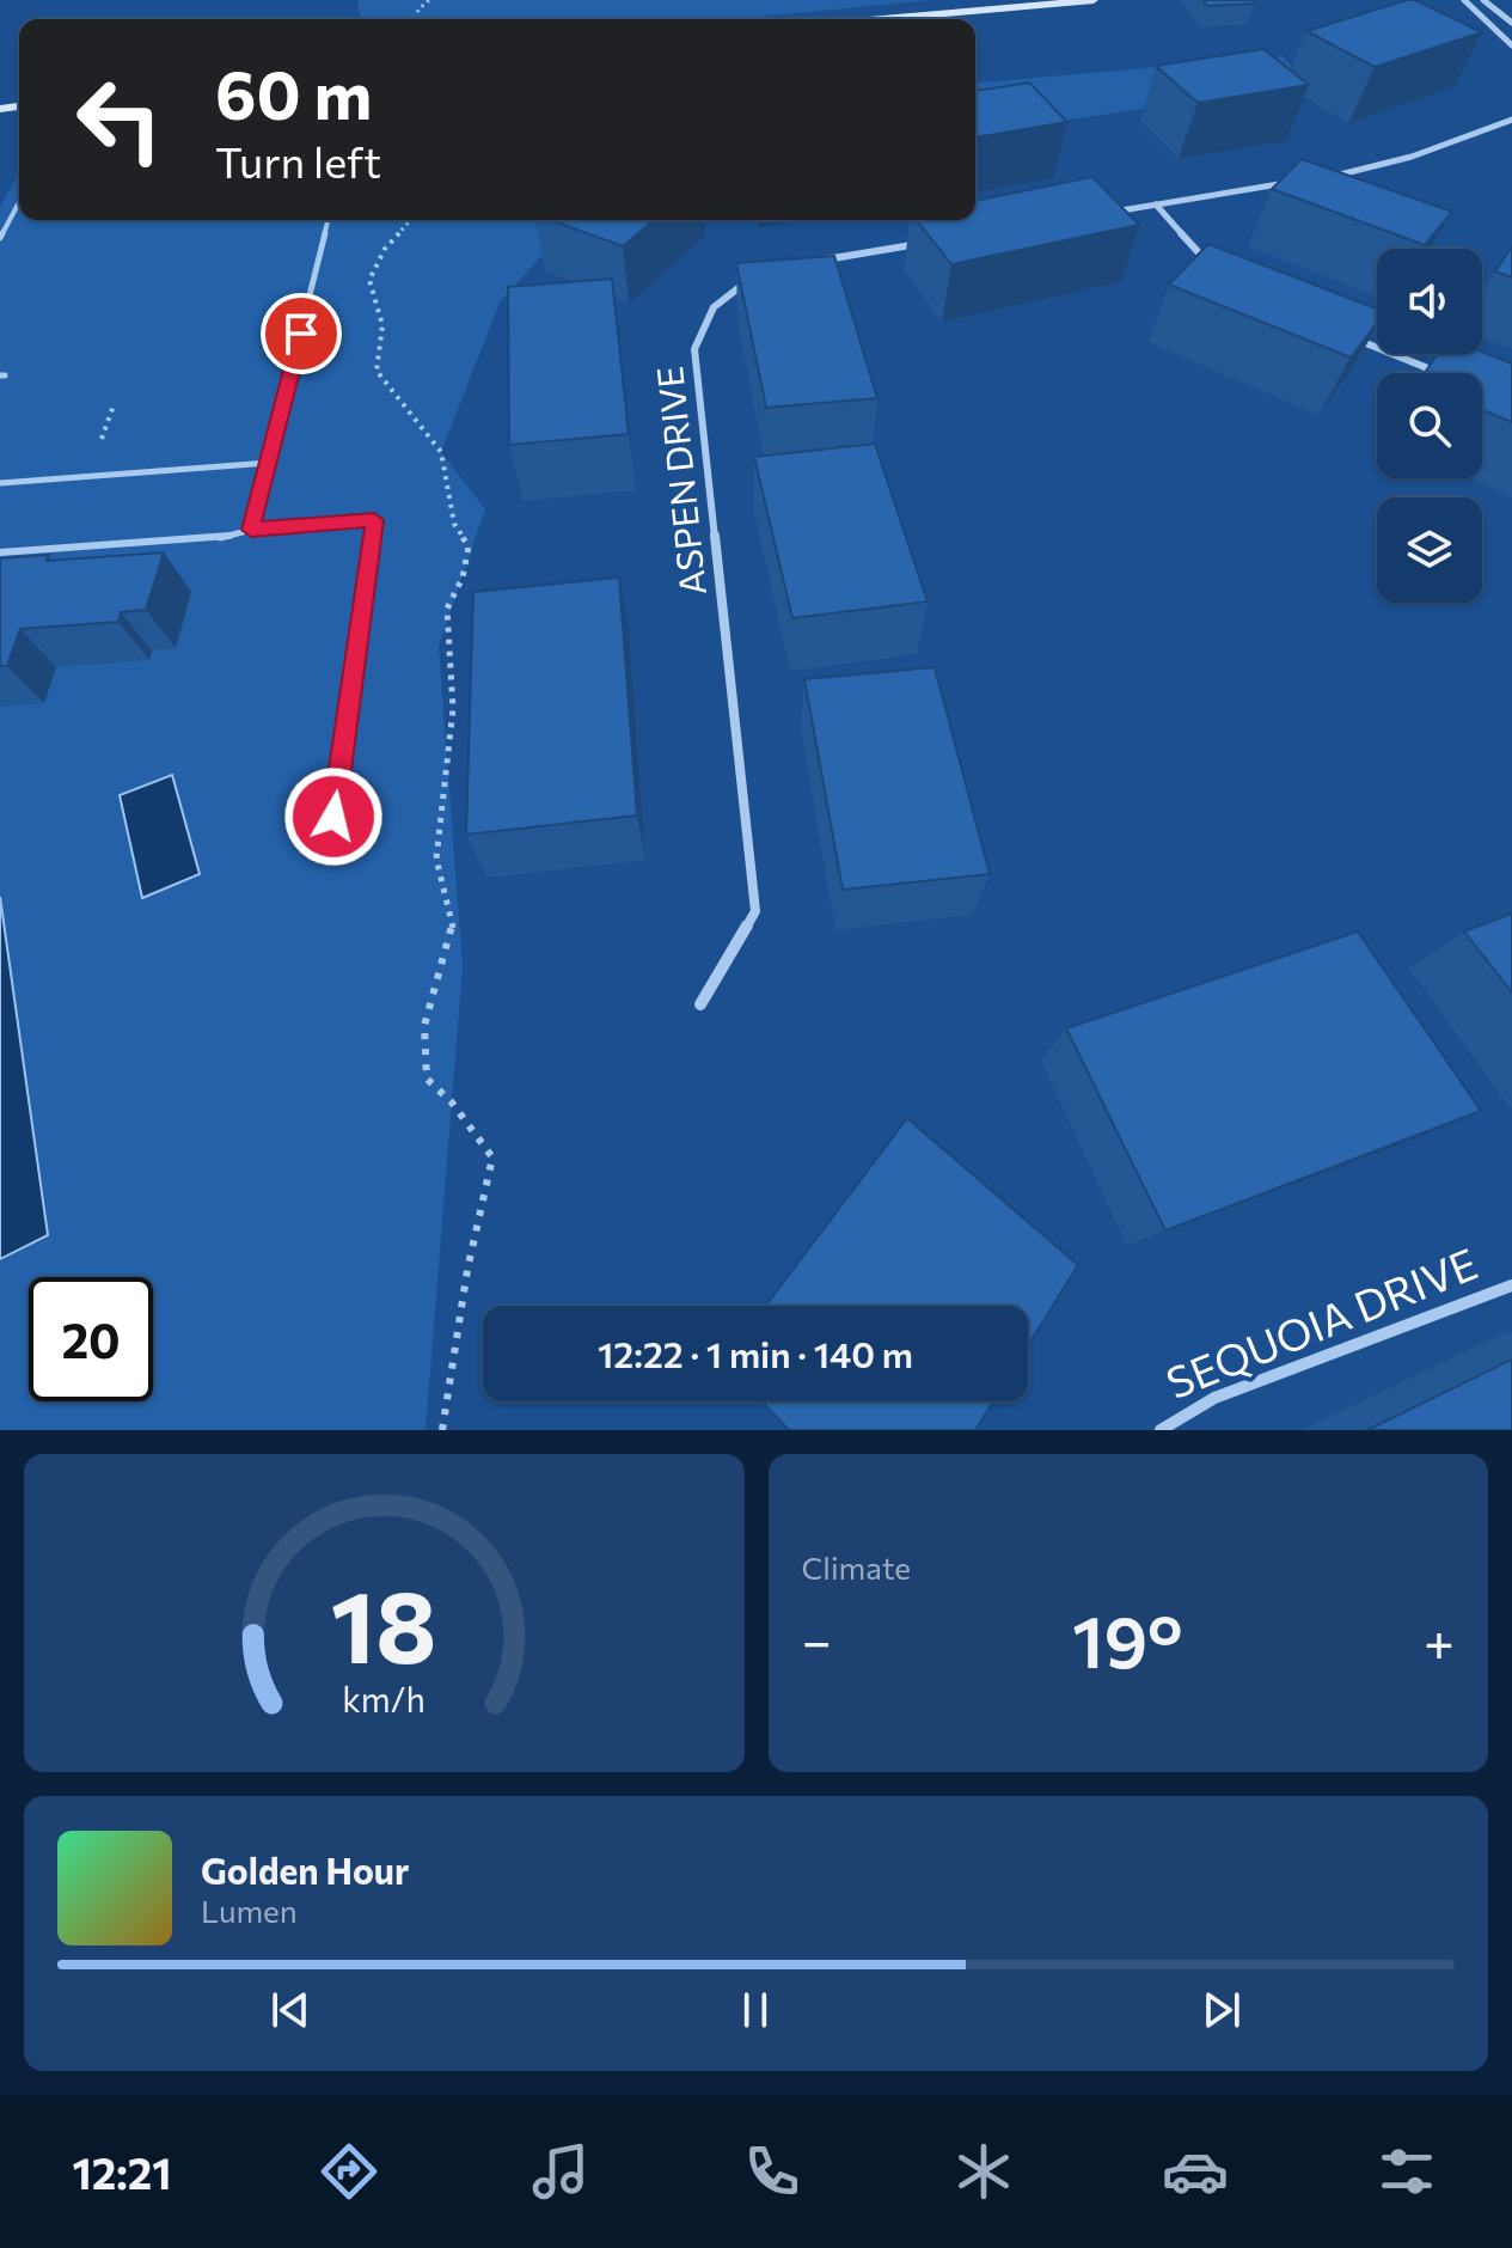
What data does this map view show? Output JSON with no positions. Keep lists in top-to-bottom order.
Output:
{
  "streets": {
    "street": ["ASPEN DRIVE", "SEQUOIA DRIVE"]
  },
  "page": {
    "turn": ["60 m", "Turn left"],
    "limit": "20",
    "trip": "12:22 · 1 min · 140 m",
    "tile": "Climate",
    "heat": ["−", "19°", "+"],
    "song": ["Golden Hour", "Lumen"],
    "tabs": "12:21",
    "gauge": ["18", "km/h"]
  }
}
